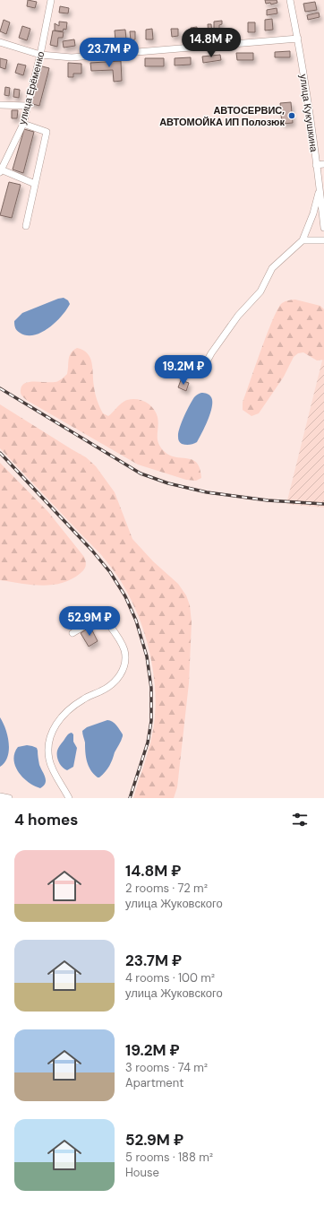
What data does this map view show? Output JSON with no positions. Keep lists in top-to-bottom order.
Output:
{
  "streets": {
    "street": ["улица Ерёменко", "улица Кукушкина"]
  },
  "places": ["АВТОСЕРВИС, АВТОМОЙКА ИП Полозюк"],
  "page": {
    "price": [
      "14.8M ₽",
      "23.7M ₽",
      "19.2M ₽",
      "52.9M ₽"
    ],
    "heading": "4 homes",
    "list": [
      {
        "name": "14.8M ₽",
        "note": "2 rooms · 72 m² · улица Жуковского"
      },
      {
        "name": "23.7M ₽",
        "note": "4 rooms · 100 m² · улица Жуковского"
      },
      {
        "name": "19.2M ₽",
        "note": "3 rooms · 74 m² · Apartment"
      },
      {
        "name": "52.9M ₽",
        "note": "5 rooms · 188 m² · House"
      }
    ]
  }
}
